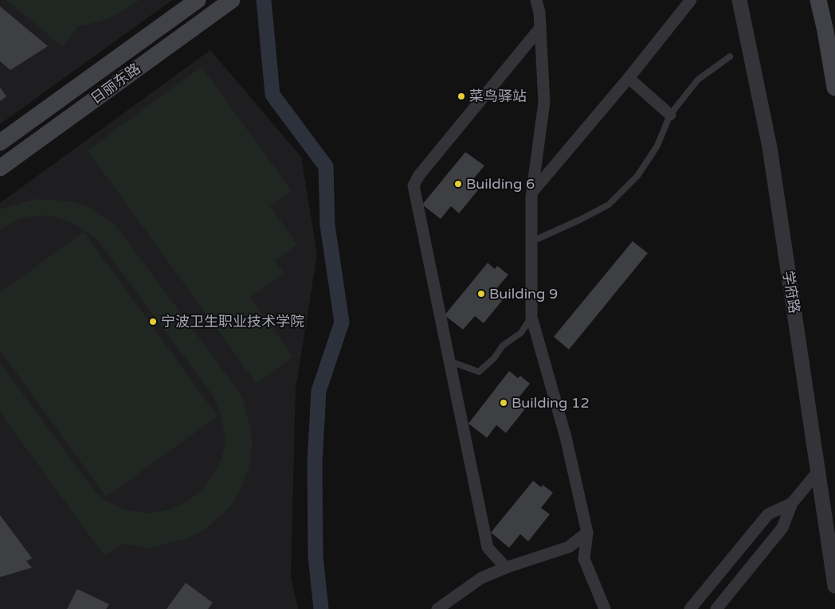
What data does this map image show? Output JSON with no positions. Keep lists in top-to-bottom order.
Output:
{
  "streets": {
    "main road": ["日丽东路"],
    "street": ["学府路"]
  },
  "places": [
    "菜鸟驿站",
    "Building 6",
    "Building 9",
    "宁波卫生职业技术学院",
    "Building 12"
  ]
}
